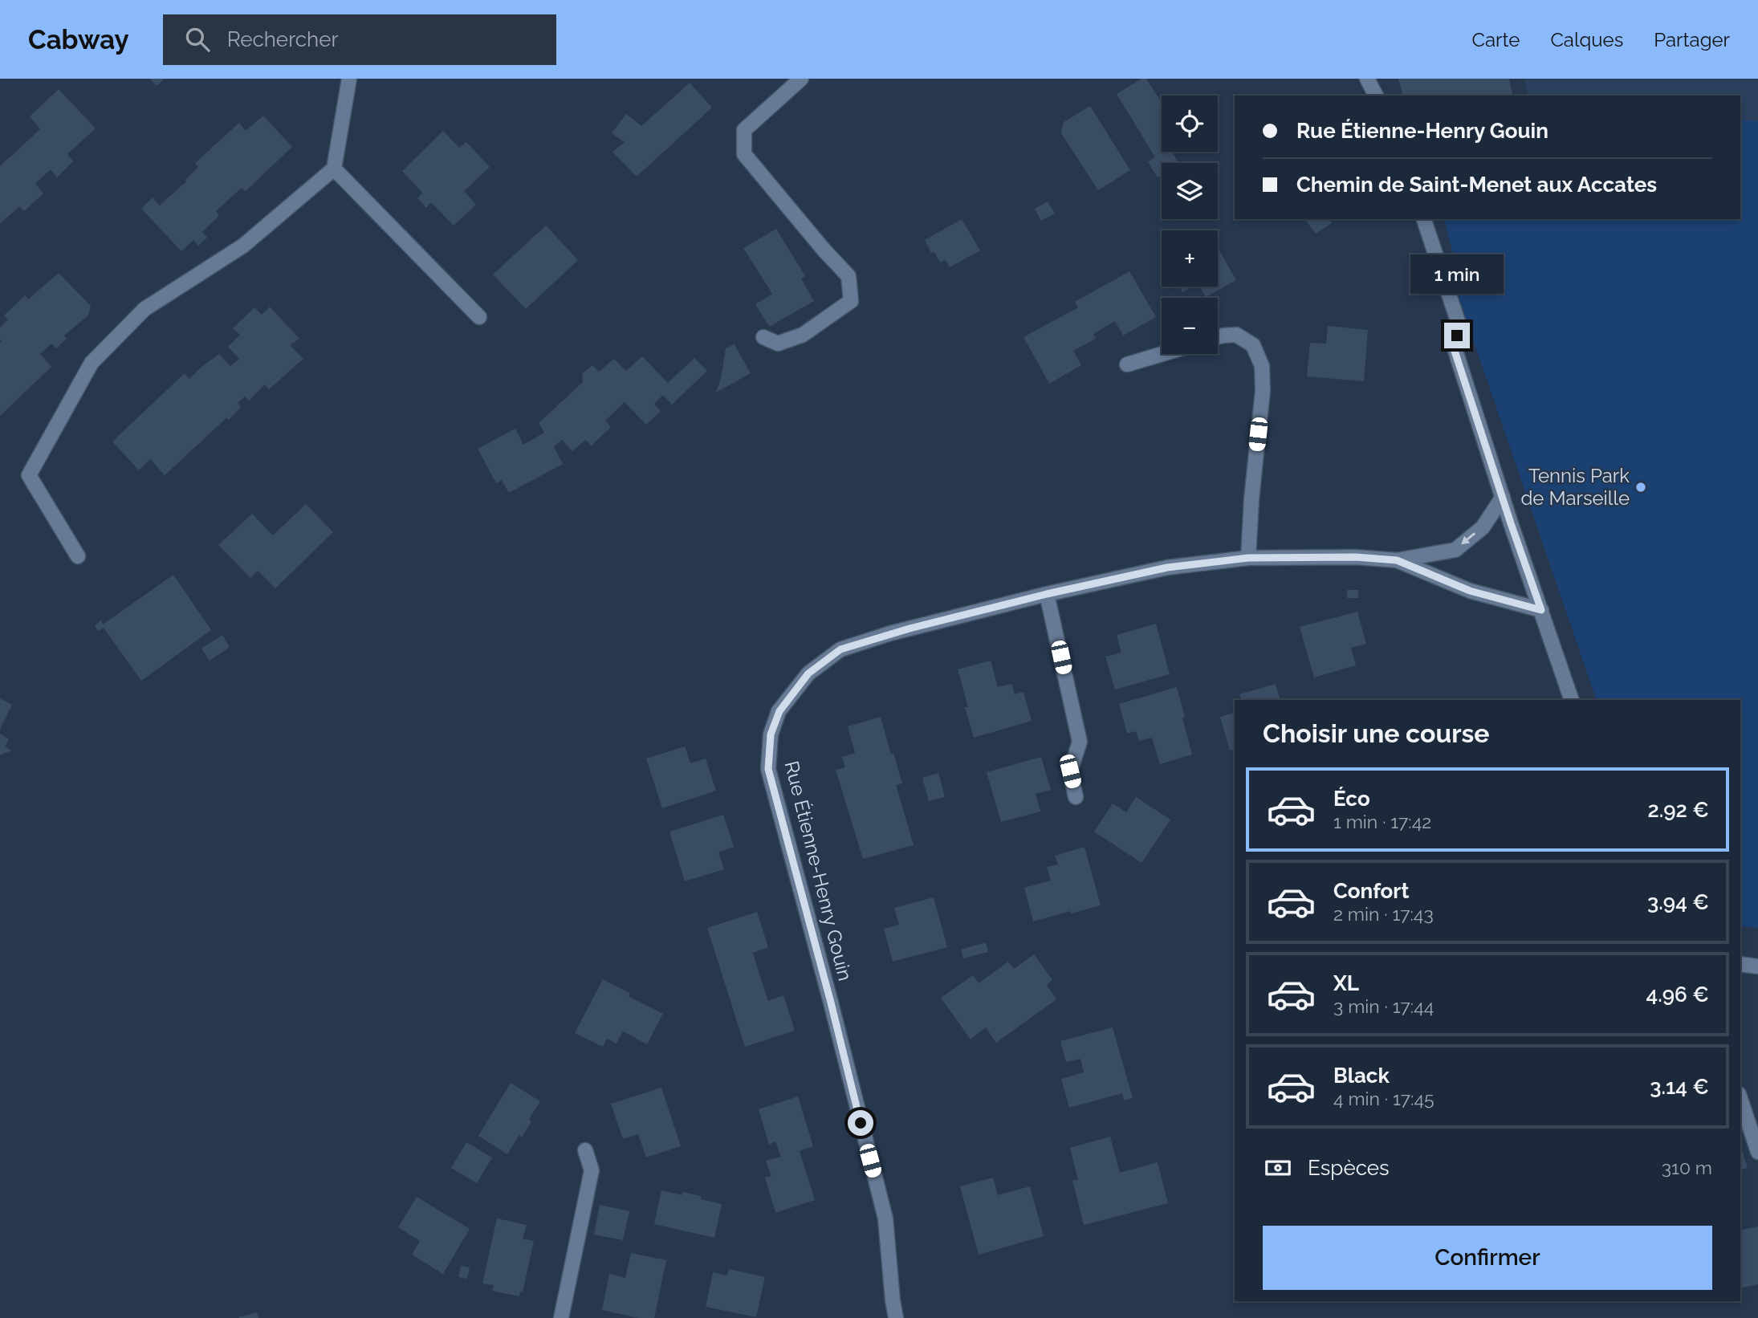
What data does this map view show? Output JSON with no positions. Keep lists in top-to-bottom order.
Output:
{
  "streets": {
    "street": ["Rue Étienne-Henry Gouin"]
  },
  "places": ["Tennis Park de Marseille"],
  "page": {
    "header": "Cabway",
    "search": "Rechercher",
    "nav": ["Carte", "Calques", "Partager"],
    "map_buttons": ["+", "−"],
    "banner": ["Rue Étienne-Henry Gouin", "Chemin de Saint-Menet aux Accates"],
    "bubble": "1 min",
    "heading": "Choisir une course",
    "list": [
      {
        "name": "Éco",
        "note": "1 min · 17:42",
        "value": "2.92 €"
      },
      {
        "name": "Confort",
        "note": "2 min · 17:43",
        "value": "3.94 €"
      },
      {
        "name": "XL",
        "note": "3 min · 17:44",
        "value": "4.96 €"
      },
      {
        "name": "Black",
        "note": "4 min · 17:45",
        "value": "3.14 €"
      }
    ],
    "pay": ["Espèces", "310 m"],
    "buttons": "Confirmer"
  }
}
